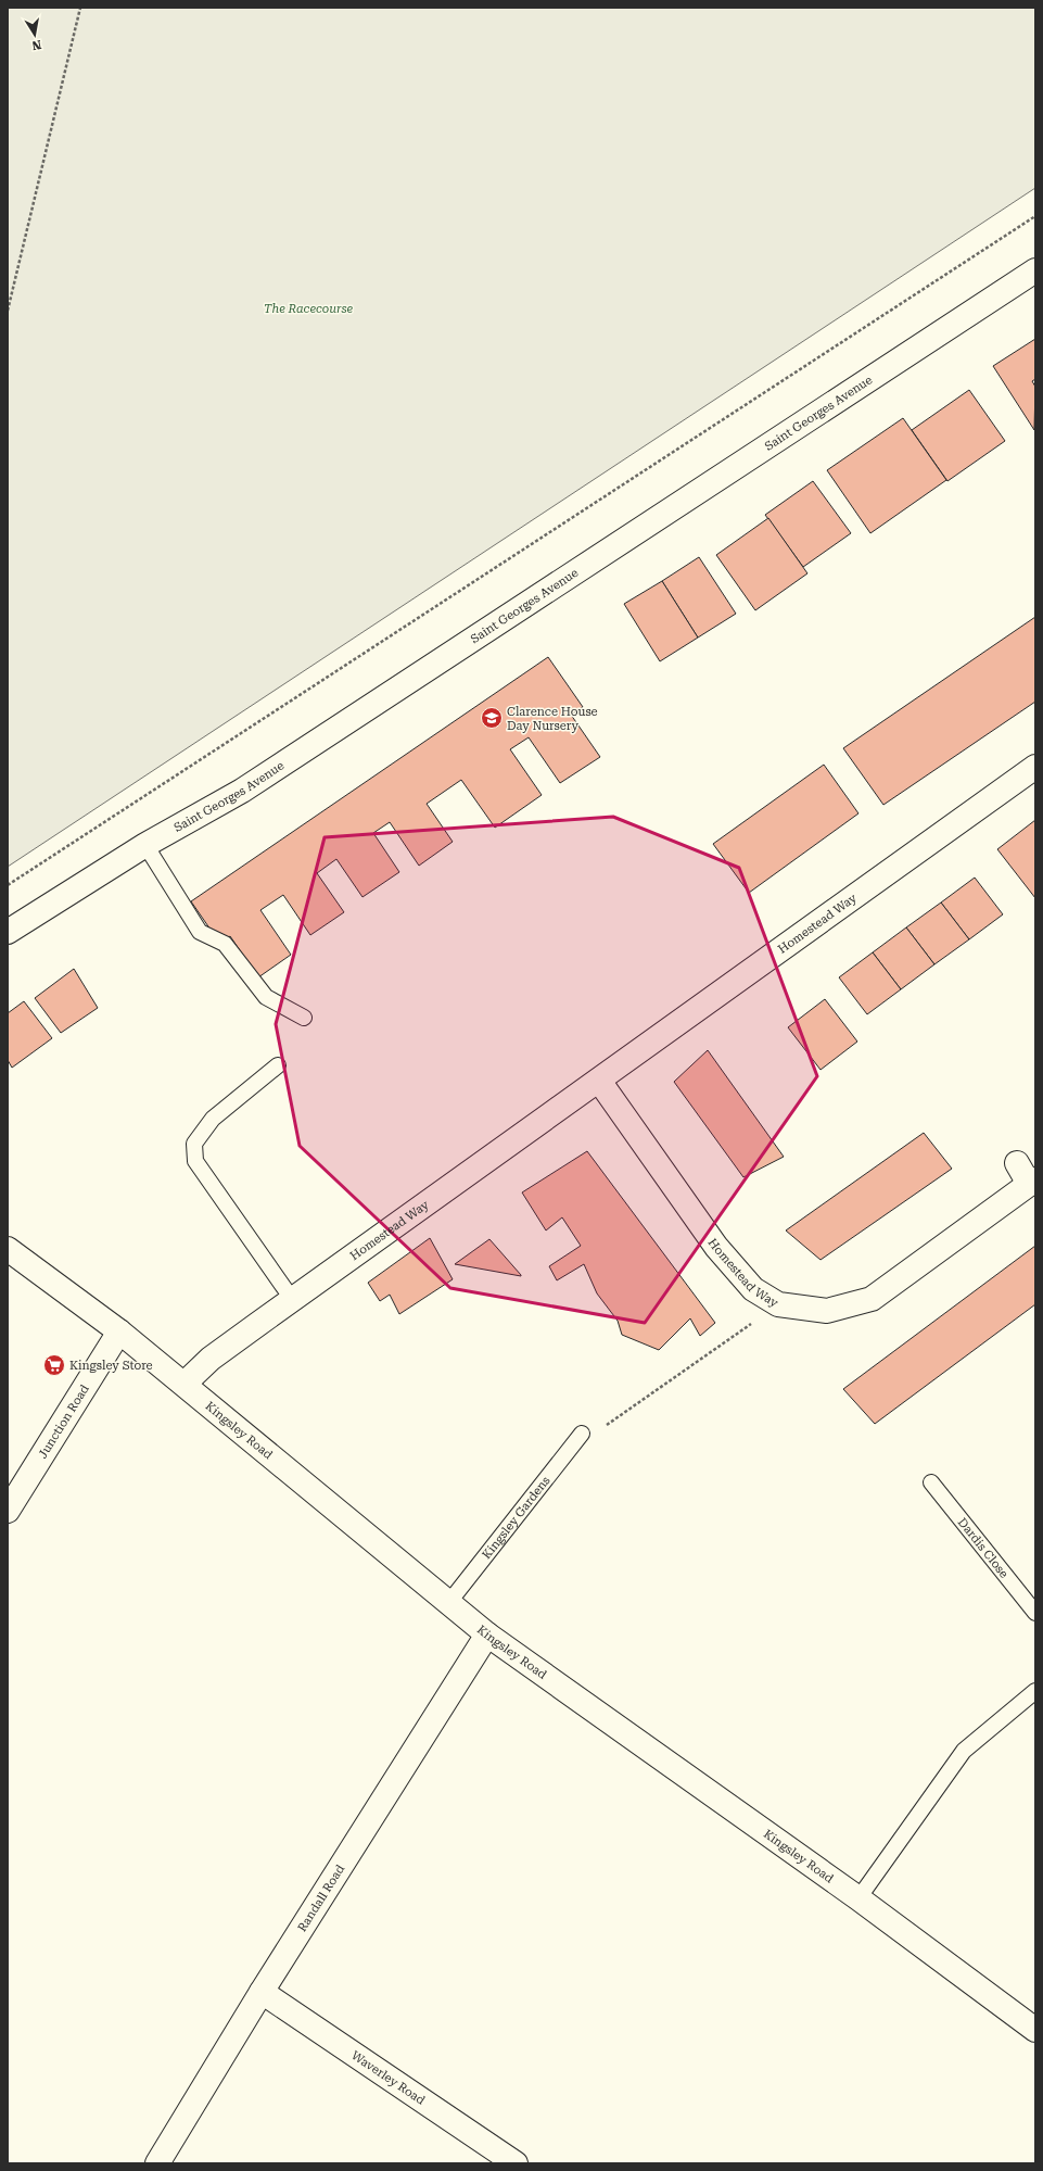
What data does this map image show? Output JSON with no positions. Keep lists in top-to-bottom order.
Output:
{
  "streets": {
    "street": [
      "Saint Georges Avenue",
      "Homestead Way",
      "Junction Road",
      "Kingsley Road",
      "Randall Road",
      "Waverley Road"
    ],
    "lane": ["Kingsley Gardens", "Dardis Close"]
  },
  "crossings": [
    ["Homestead Way", "Kingsley Road"],
    ["Junction Road", "Kingsley Road"],
    ["Kingsley Road", "Kingsley Gardens"],
    ["Kingsley Road", "Randall Road"],
    ["Randall Road", "Waverley Road"]
  ],
  "parks": ["The Racecourse"],
  "places": {
    "school or university": ["Clarence House Day Nursery"],
    "supermarket": ["Kingsley Store"]
  },
  "north": "bottom"
}
